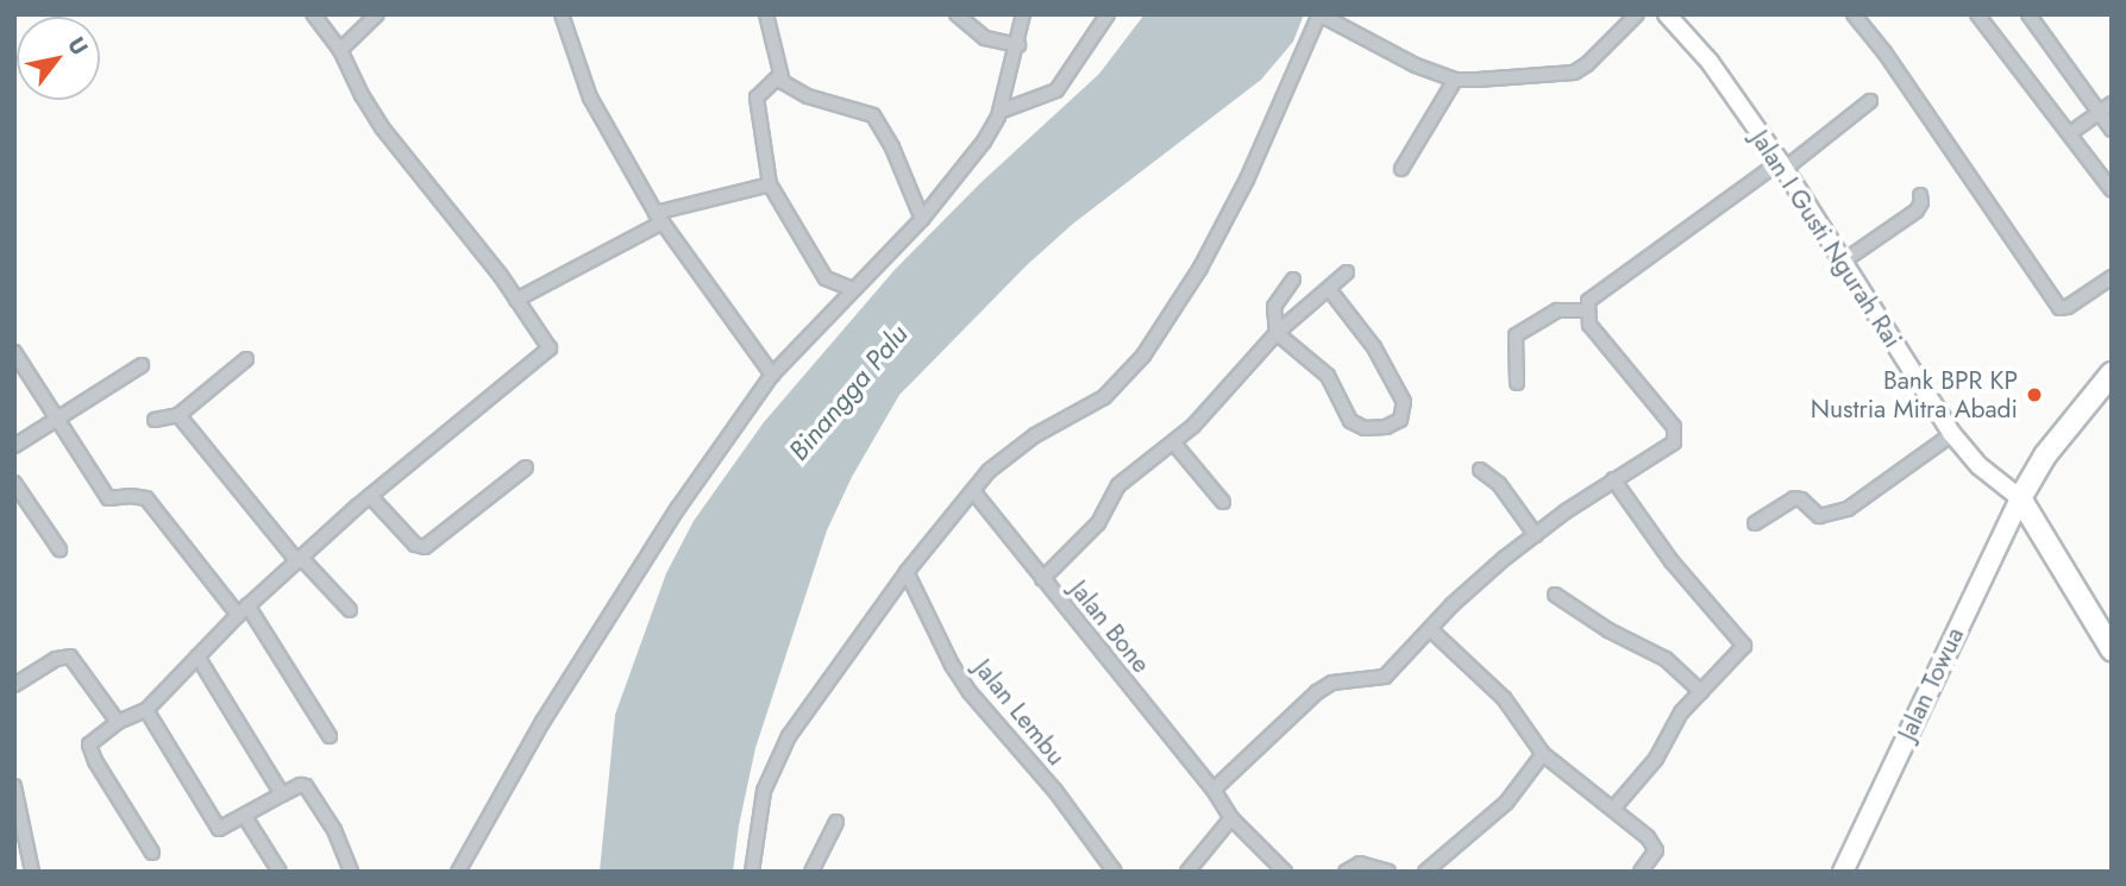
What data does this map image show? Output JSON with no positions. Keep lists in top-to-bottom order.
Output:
{
  "streets": {
    "main road": ["Jalan I Gusti Ngurah Rai", "Jalan Towua"],
    "street": ["Jalan Bone", "Jalan Lembu"]
  },
  "crossings": [
    ["Jalan I Gusti Ngurah Rai", "Jalan Towua"]
  ],
  "water": ["Binangga Palu"],
  "places": ["Bank BPR KP Nustria Mitra Abadi"],
  "north": "top right"
}
